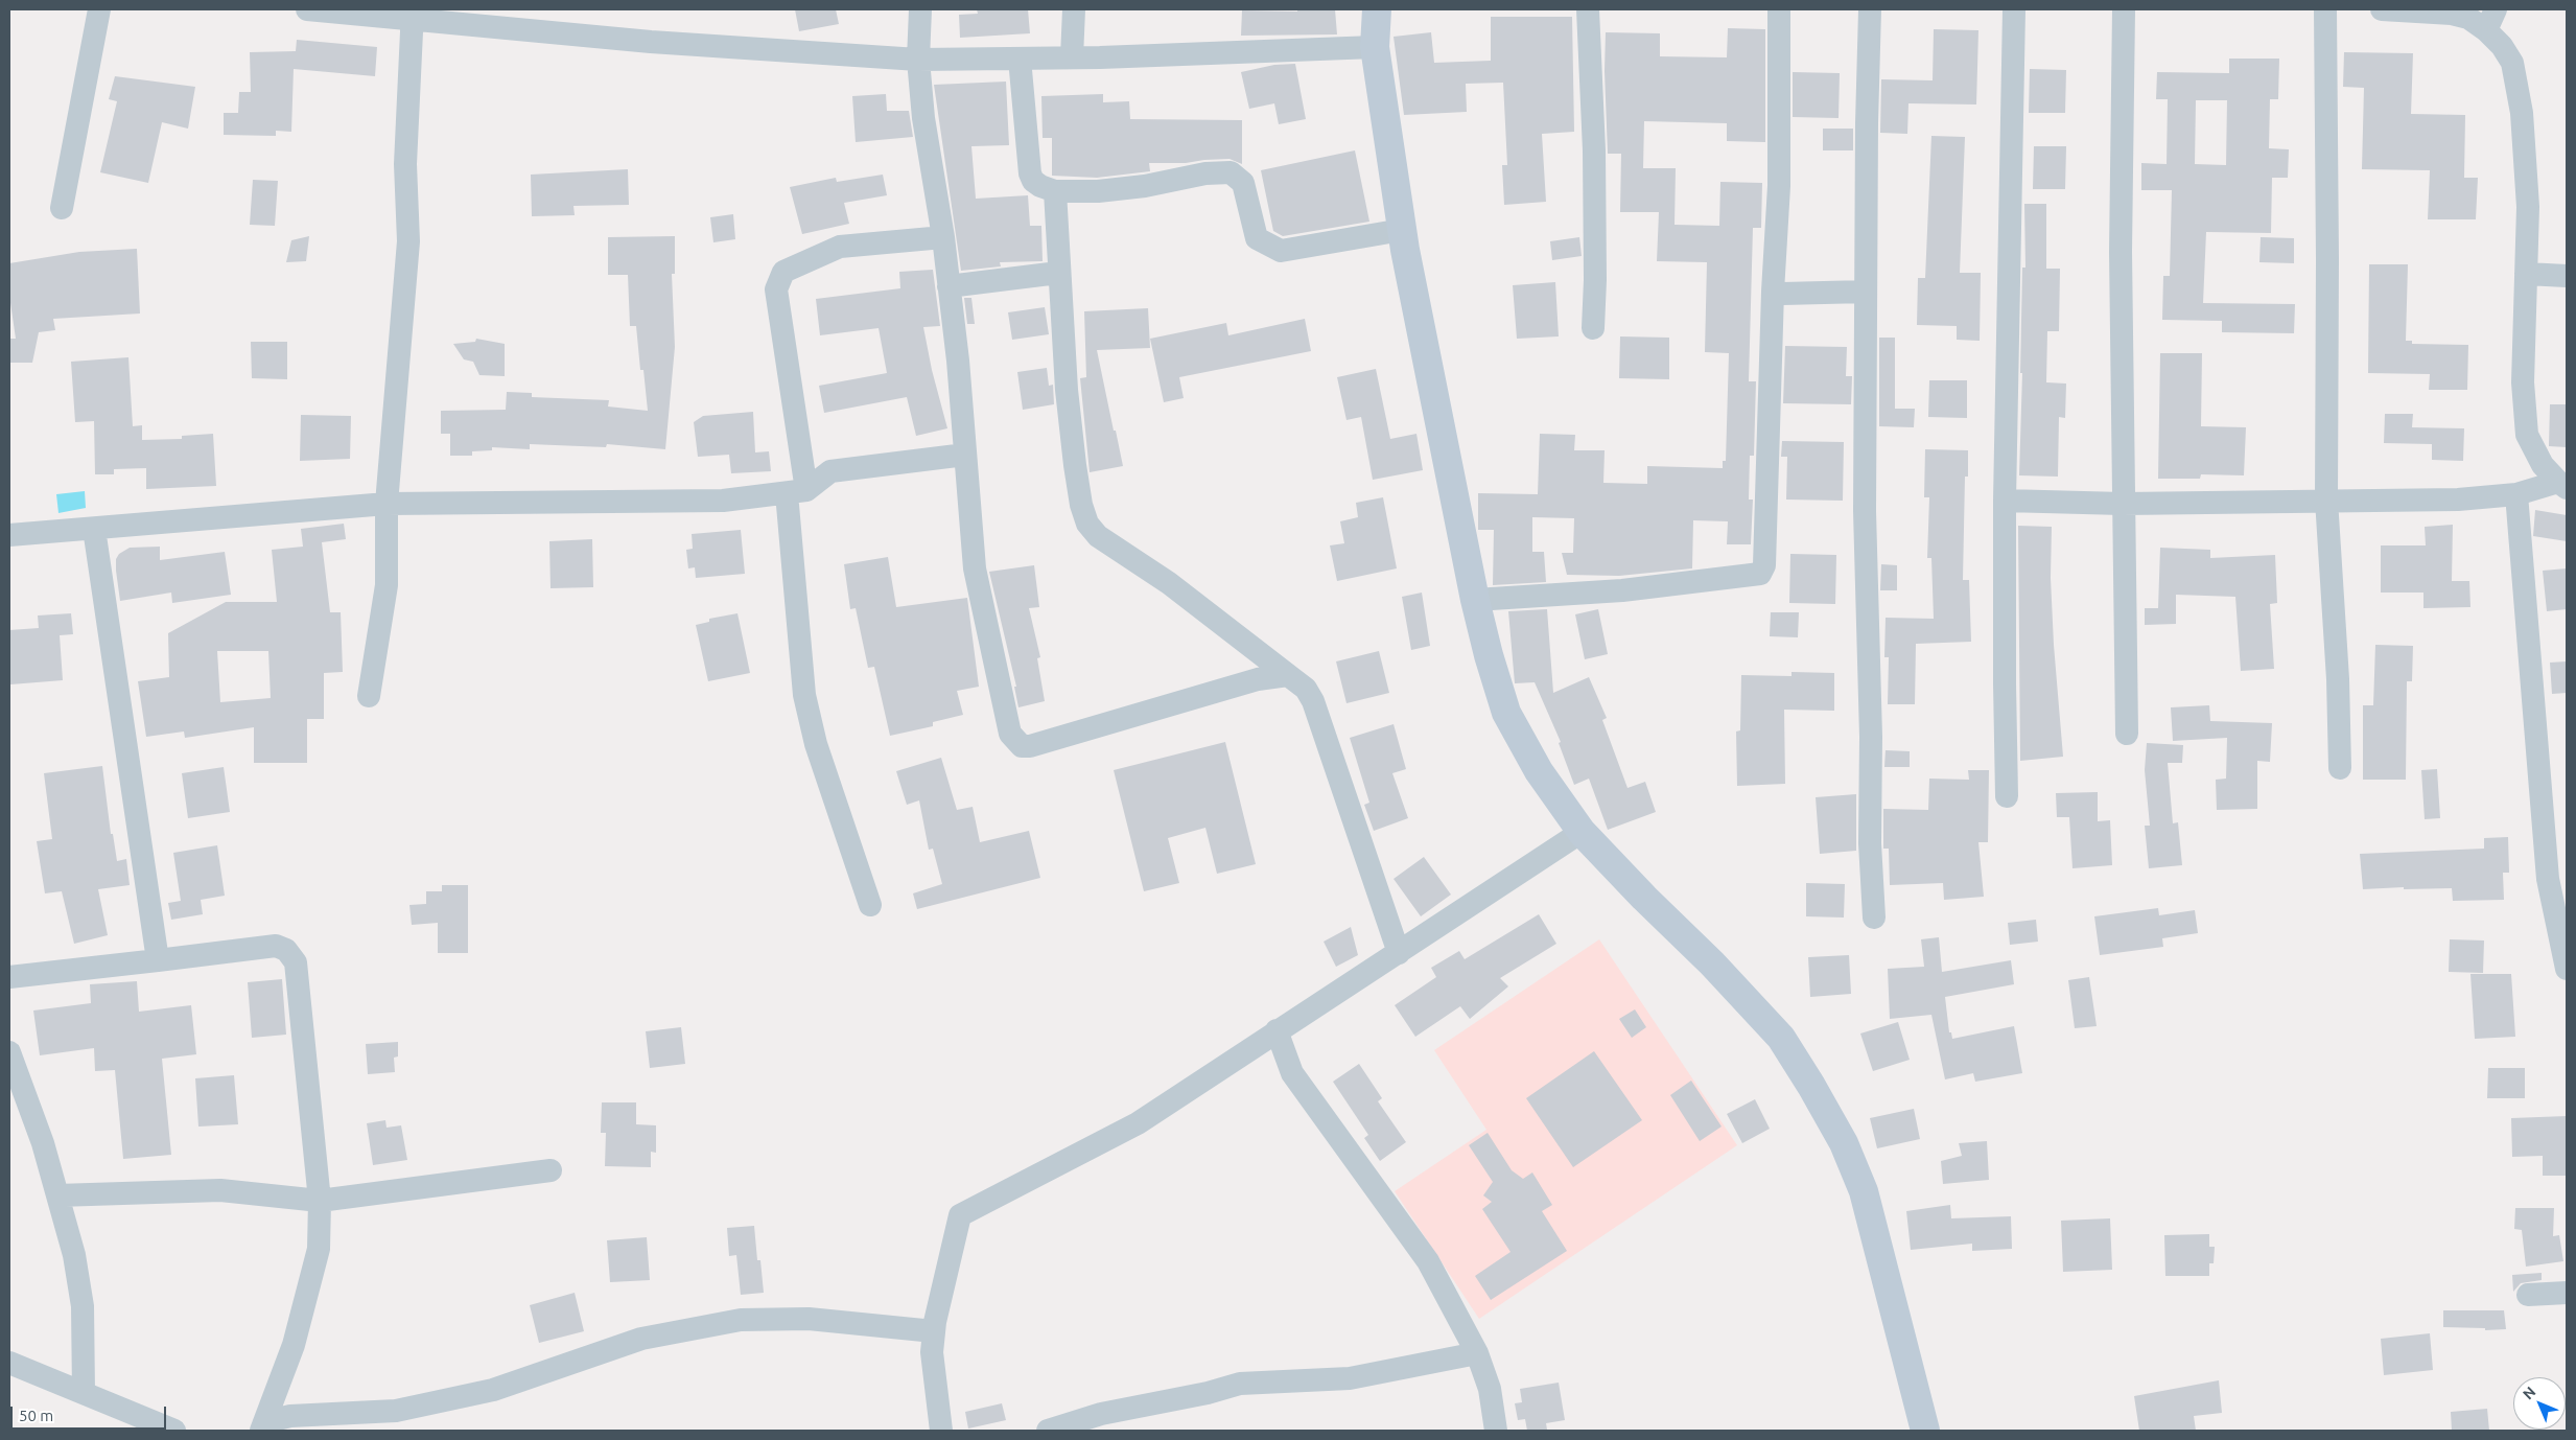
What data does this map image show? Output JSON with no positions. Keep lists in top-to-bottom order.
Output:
{
  "scale_bar": "50 m",
  "north": "top left"
}
